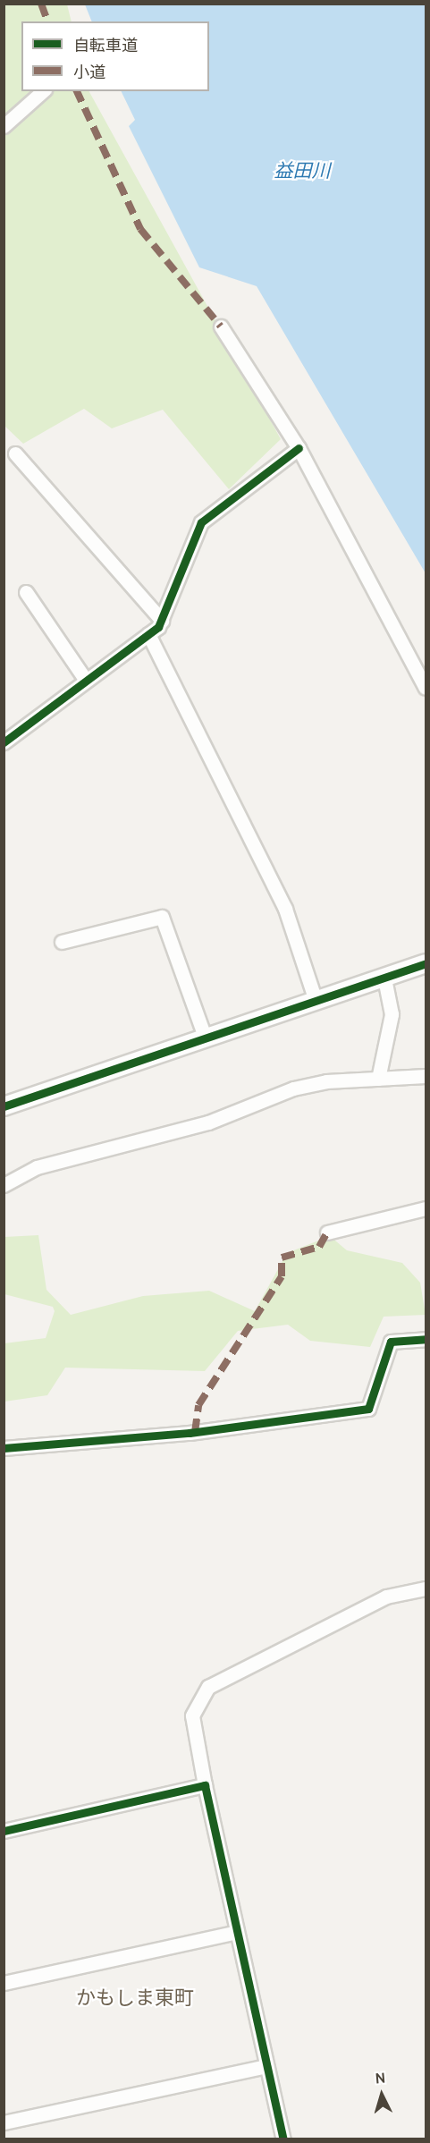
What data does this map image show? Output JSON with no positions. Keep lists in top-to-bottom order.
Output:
{
  "districts": ["かもしま東町"],
  "water": ["益田川"],
  "legend": ["自転車道", "小道"],
  "north": "top"
}
